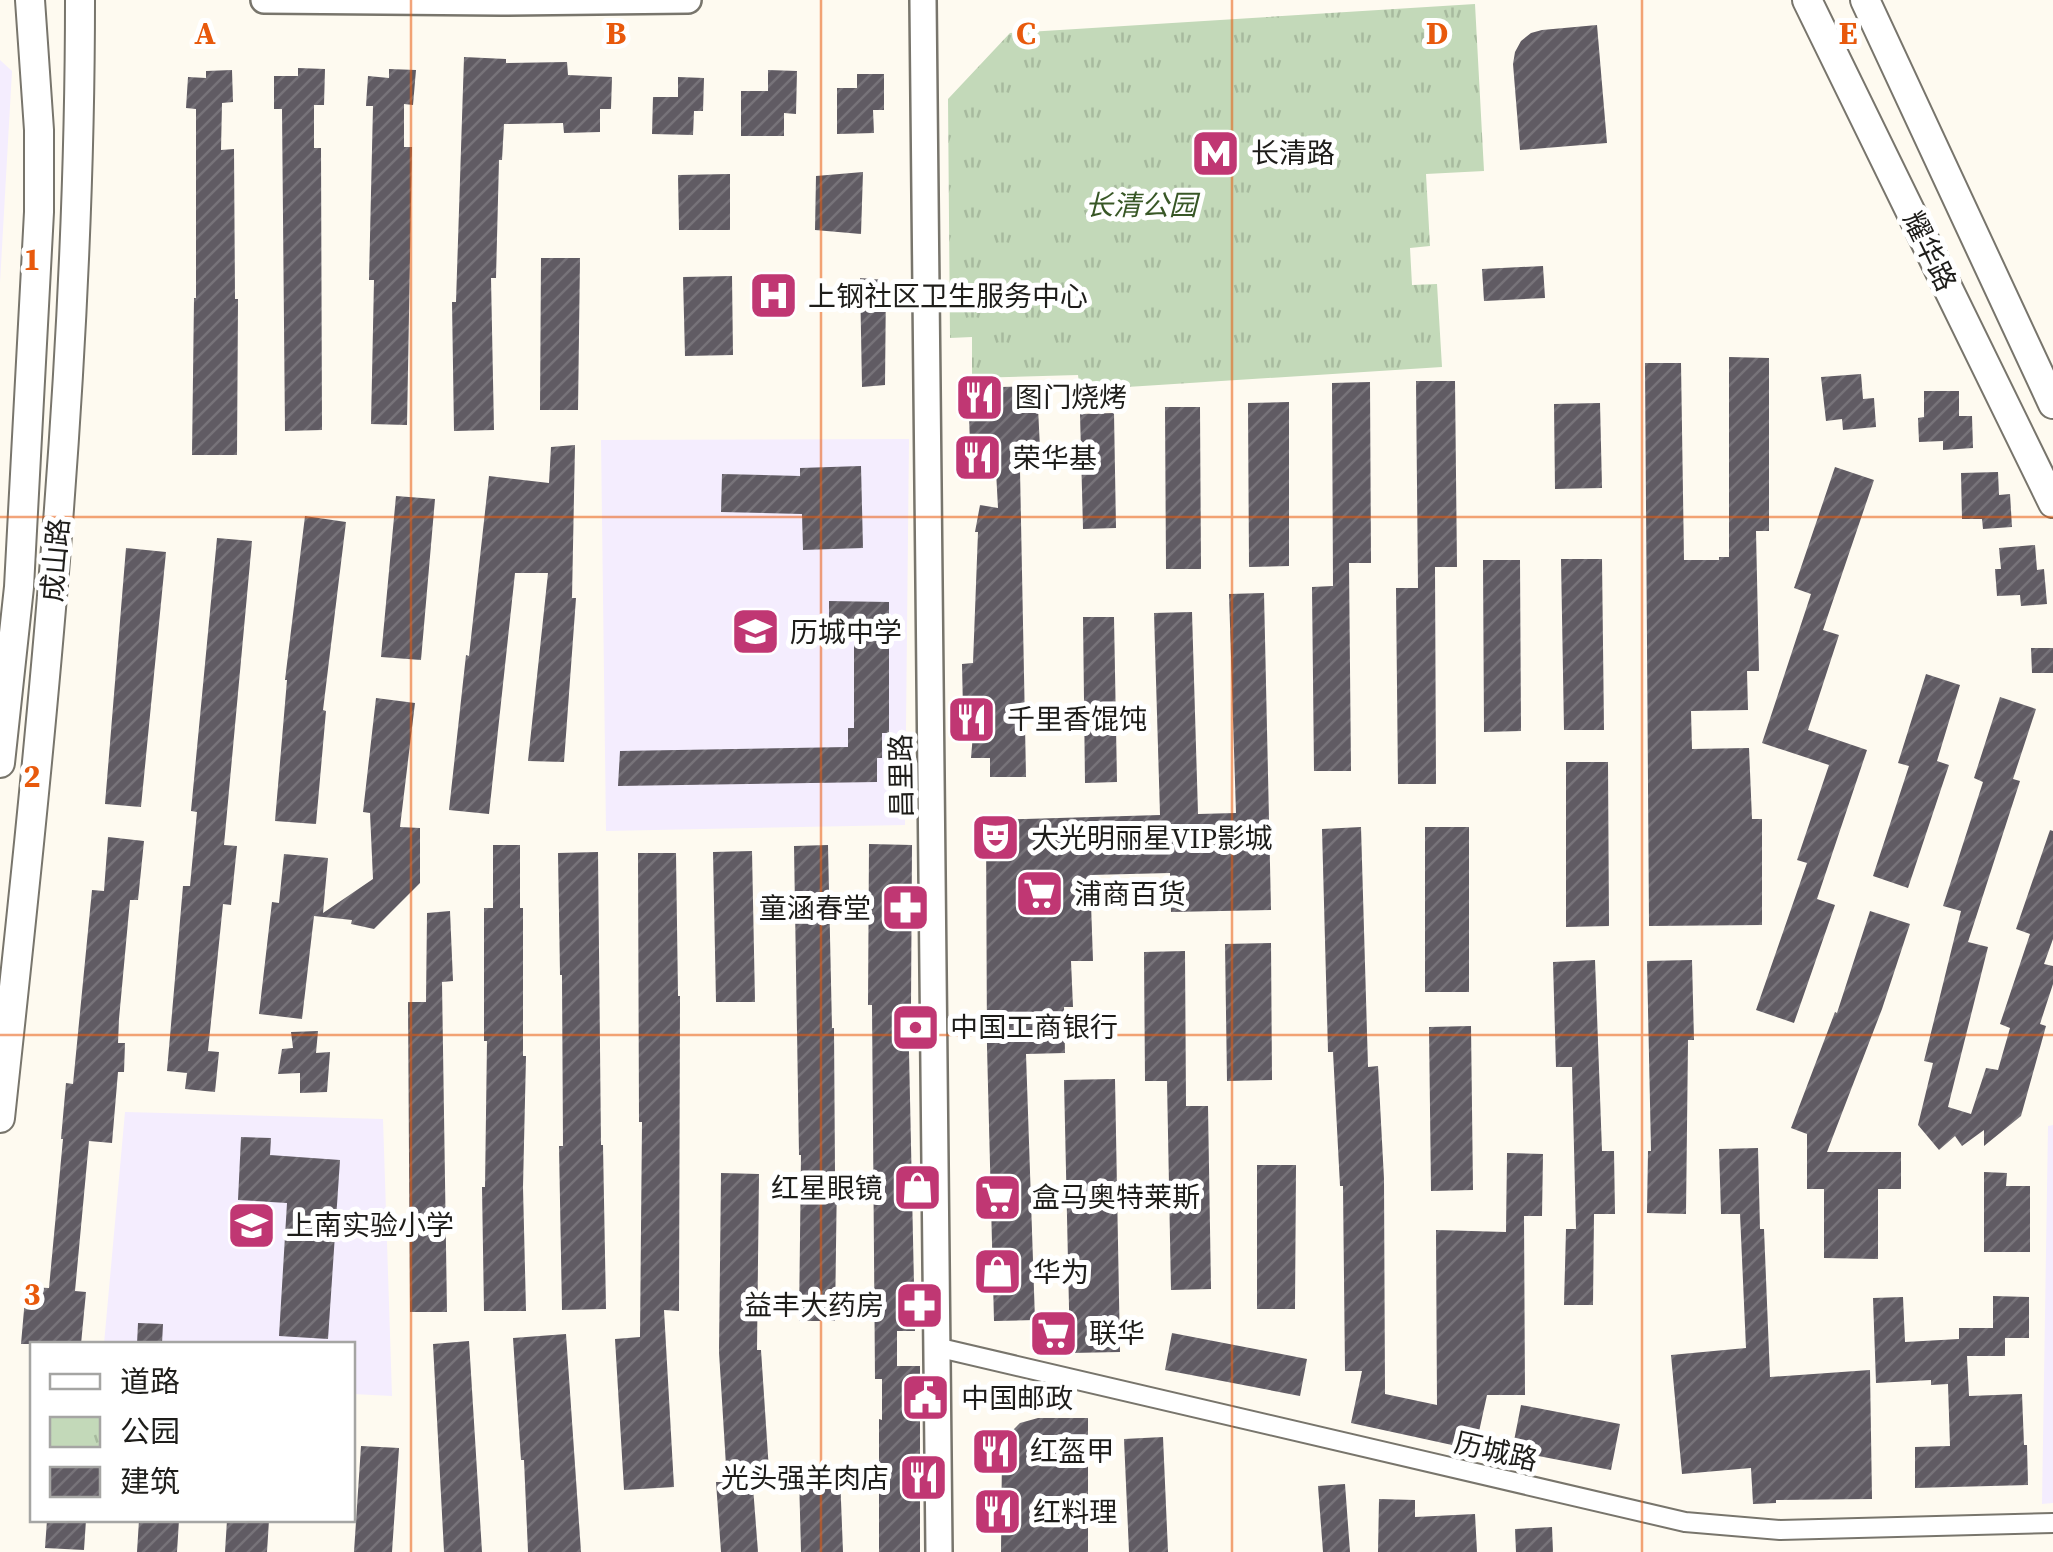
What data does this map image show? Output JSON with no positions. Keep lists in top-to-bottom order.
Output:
{
  "streets": {
    "main road": ["耀华路", "成山路"],
    "street": ["昌里路", "历城路"]
  },
  "crossings": [
    ["昌里路", "历城路"]
  ],
  "parks": ["长清公园"],
  "places": {
    "metro station": ["长清路"],
    "hospital": ["上钢社区卫生服务中心"],
    "restaurant": [
      "图门烧烤",
      "荣华基",
      "千里香馄饨",
      "红盔甲",
      "光头强羊肉店",
      "红料理"
    ],
    "school or university": ["历城中学", "上南实验小学"],
    "theatre": ["大光明丽星VIP影城"],
    "supermarket": ["浦商百货", "盒马奥特莱斯", "联华"],
    "pharmacy": ["童涵春堂", "益丰大药房"],
    "bank": ["中国工商银行"],
    "shop": ["红星眼镜", "华为"],
    "public building": ["中国邮政"]
  },
  "legend": ["道路", "公园", "建筑"],
  "grid": {
    "columns": [
      "A",
      "B",
      "C",
      "D",
      "E"
    ],
    "rows": ["1", "2", "3"]
  }
}
